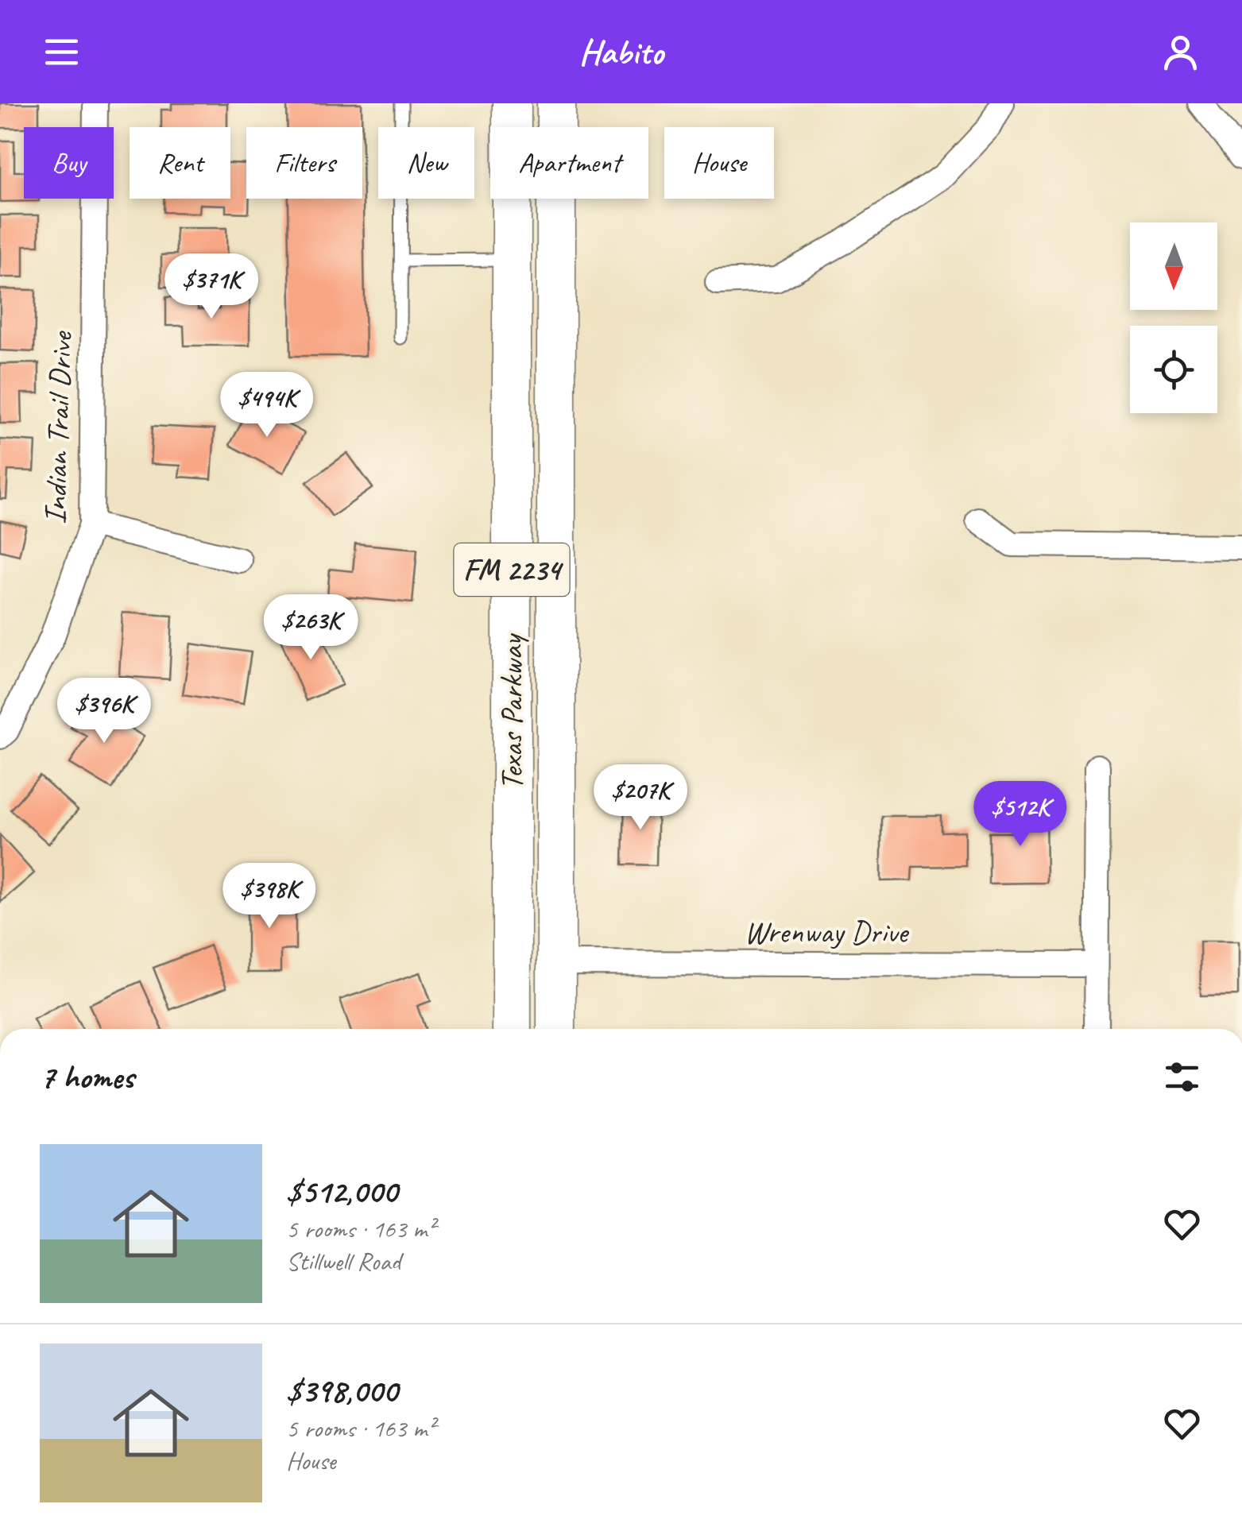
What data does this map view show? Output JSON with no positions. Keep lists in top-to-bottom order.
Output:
{
  "streets": {
    "main road": ["FM 2234", "Texas Parkway"],
    "street": ["Indian Trail Drive", "Wrenway Drive"]
  },
  "crossings": [
    ["Texas Parkway", "Wrenway Drive"]
  ],
  "north": "bottom",
  "page": {
    "header": "Habito",
    "chip": [
      "Buy",
      "Rent",
      "Filters",
      "New",
      "Apartment",
      "House"
    ],
    "price": [
      "$371K",
      "$494K",
      "$263K",
      "$396K",
      "$207K",
      "$512K",
      "$398K"
    ],
    "heading": "7 homes",
    "list": [
      {
        "name": "$512,000",
        "note": "5 rooms · 163 m² · Stillwell Road"
      },
      {
        "name": "$398,000",
        "note": "5 rooms · 163 m² · House"
      }
    ]
  }
}
